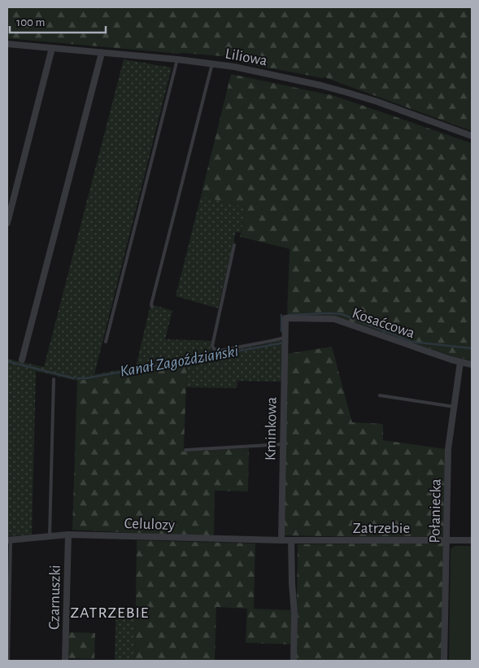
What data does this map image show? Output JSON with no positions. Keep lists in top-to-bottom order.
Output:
{
  "streets": {
    "street": [
      "Liliowa",
      "Kosaćcowa",
      "Kminkowa",
      "Połaniecka",
      "Celulozy",
      "Zatrzebie",
      "Czarnuszki"
    ]
  },
  "crossings": [
    ["Kosaćcowa", "Kminkowa"],
    ["Kosaćcowa", "Połaniecka"],
    ["Kminkowa", "Celulozy"],
    ["Połaniecka", "Zatrzebie"],
    ["Celulozy", "Zatrzebie"],
    ["Celulozy", "Czarnuszki"]
  ],
  "districts": ["ZATRZEBIE"],
  "water": ["Kanał Zagoździański"],
  "scale_bar": "100 m"
}
